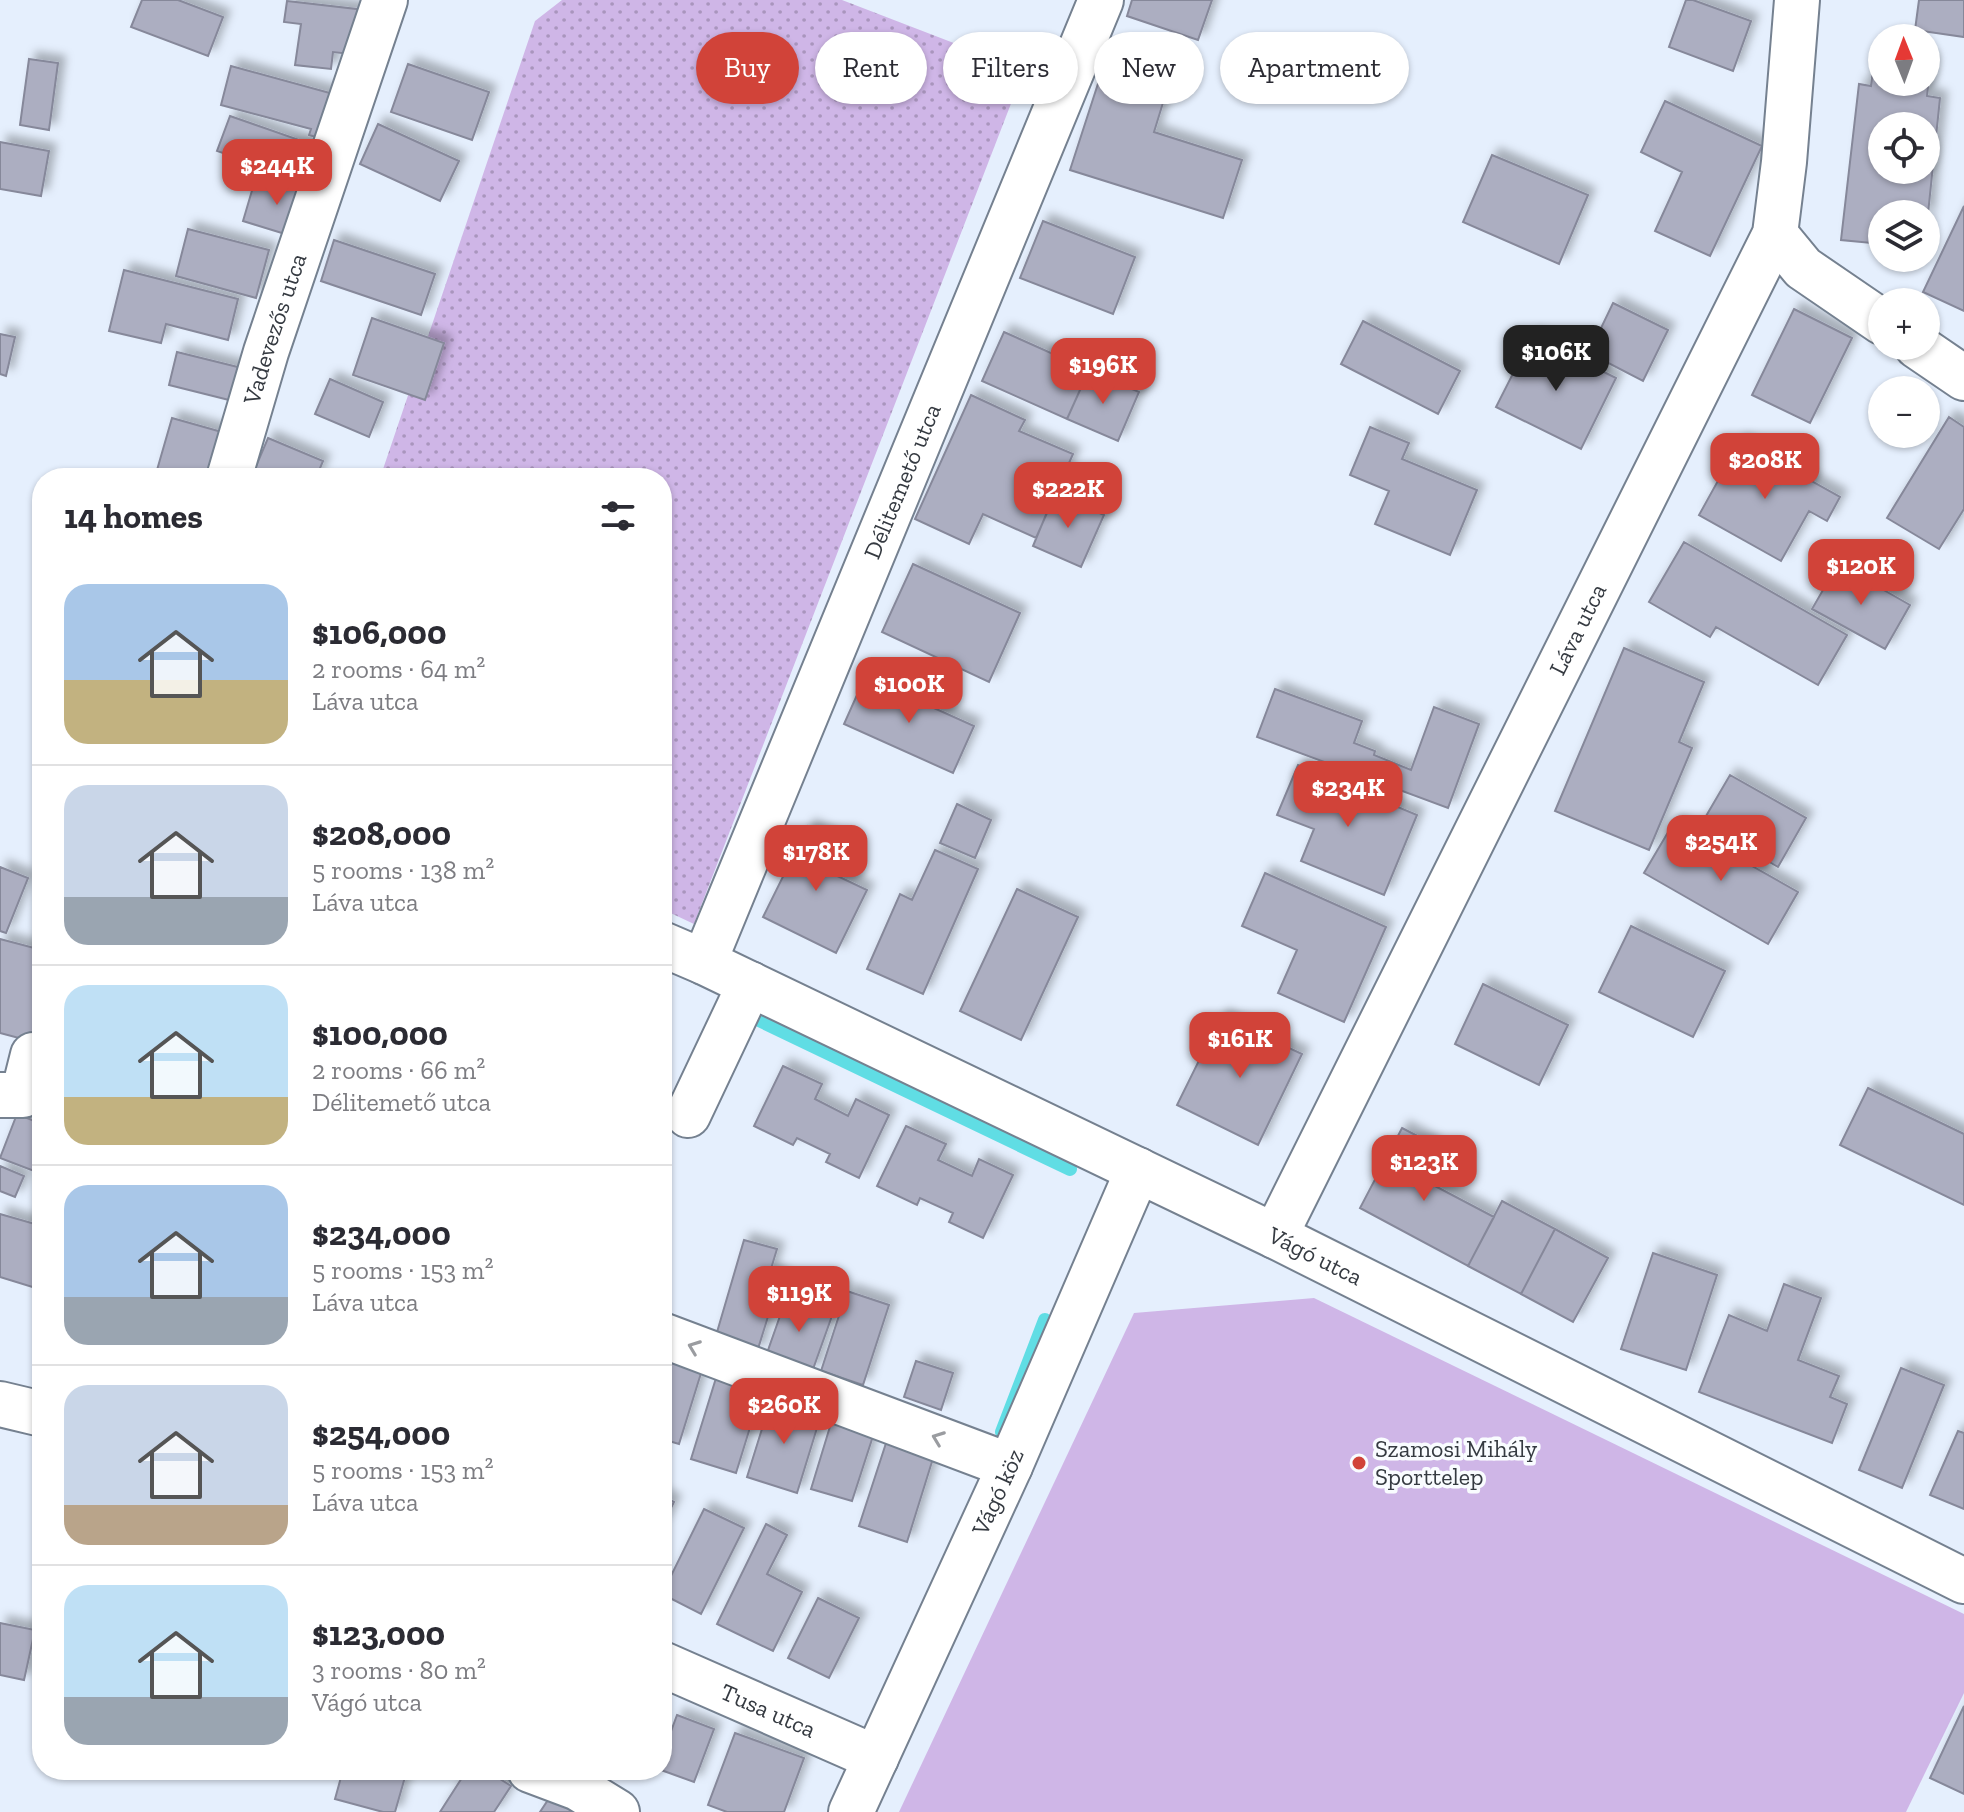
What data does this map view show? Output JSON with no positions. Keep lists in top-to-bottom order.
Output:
{
  "streets": {
    "street": [
      "Vadevezős utca",
      "Délitemető utca",
      "Láva utca",
      "Vágó utca",
      "Vágó köz",
      "Tusa utca"
    ]
  },
  "crossings": [
    ["Délitemető utca", "Vágó utca"],
    ["Láva utca", "Vágó utca"],
    ["Vágó utca", "Vágó köz"],
    ["Vágó köz", "Tusa utca"]
  ],
  "places": ["Szamosi Mihály Sporttelep"],
  "north": "top",
  "page": {
    "map_buttons": ["+", "−"],
    "chip": [
      "Buy",
      "Rent",
      "Filters",
      "New",
      "Apartment"
    ],
    "price": [
      "$244K",
      "$106K",
      "$196K",
      "$208K",
      "$222K",
      "$120K",
      "$100K",
      "$234K",
      "$254K",
      "$178K",
      "$161K",
      "$123K",
      "$119K",
      "$260K"
    ],
    "heading": "14 homes",
    "list": [
      {
        "name": "$106,000",
        "note": "2 rooms · 64 m² · Láva utca"
      },
      {
        "name": "$208,000",
        "note": "5 rooms · 138 m² · Láva utca"
      },
      {
        "name": "$100,000",
        "note": "2 rooms · 66 m² · Délitemető utca"
      },
      {
        "name": "$234,000",
        "note": "5 rooms · 153 m² · Láva utca"
      },
      {
        "name": "$254,000",
        "note": "5 rooms · 153 m² · Láva utca"
      },
      {
        "name": "$123,000",
        "note": "3 rooms · 80 m² · Vágó utca"
      }
    ]
  }
}
